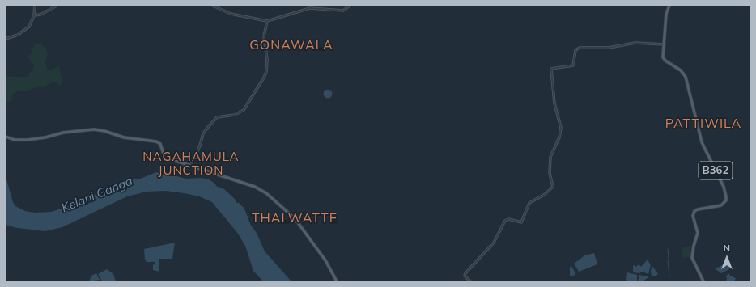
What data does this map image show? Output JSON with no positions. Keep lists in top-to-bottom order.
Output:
{
  "streets": {
    "main road": ["B362"]
  },
  "districts": [
    "GONAWALA",
    "PATTIWILA",
    "NAGAHAMULA JUNCTION",
    "THALWATTE"
  ],
  "water": ["Kelani Ganga"],
  "north": "top"
}
